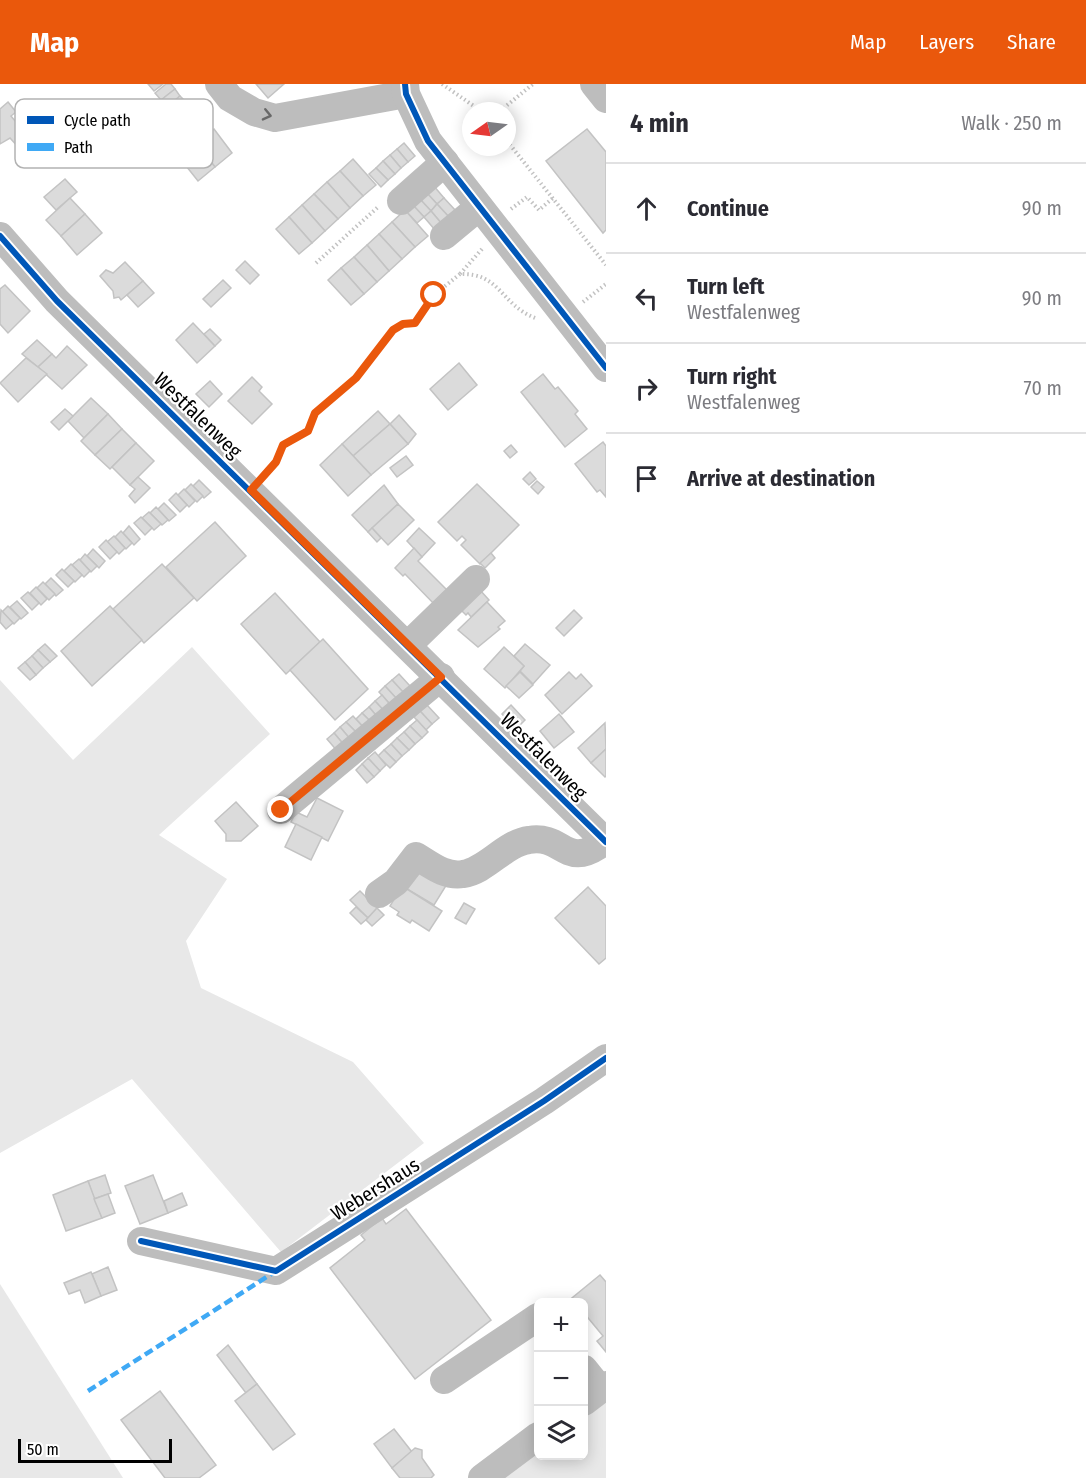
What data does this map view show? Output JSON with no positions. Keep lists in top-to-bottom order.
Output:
{
  "streets": {
    "street": ["Westfalenweg", "Webershaus"]
  },
  "legend": ["Cycle path", "Path"],
  "scale_bar": "50 m",
  "north": "left",
  "page": {
    "header": "Map",
    "nav": ["Map", "Layers", "Share"],
    "heading": ["4 min", "Walk · 250 m"],
    "list": [
      ["Continue", "90 m"],
      ["Turn left", "Westfalenweg", "90 m"],
      ["Turn right", "Westfalenweg", "70 m"],
      "Arrive at destination"
    ],
    "map_buttons": ["+", "−"],
    "scale": "50 m"
  }
}
